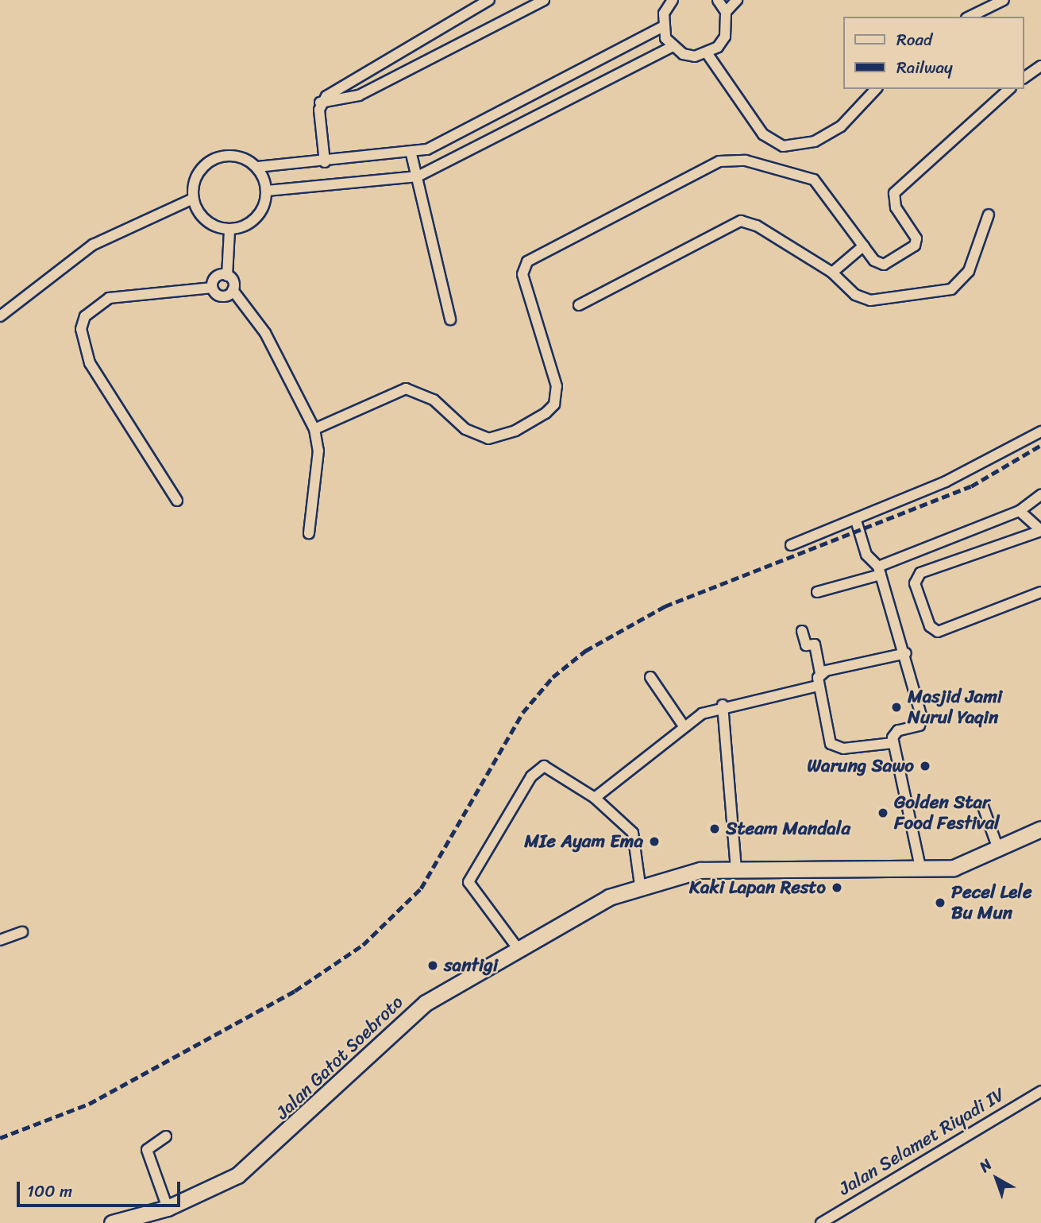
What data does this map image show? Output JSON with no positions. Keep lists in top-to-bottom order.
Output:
{
  "streets": {
    "main road": ["Jalan Gatot Soebroto"],
    "street": ["Jalan Selamet Riyadi IV"]
  },
  "places": [
    "Masjid Jami Nurul Yaqin",
    "Warung Sawo",
    "Golden Star Food Festival",
    "Steam Mandala",
    "MIe Ayam Ema",
    "Kaki Lapan Resto",
    "Pecel Lele Bu Mun",
    "santigi"
  ],
  "legend": ["Road", "Railway"],
  "scale_bar": "100 m",
  "north": "top left"
}
